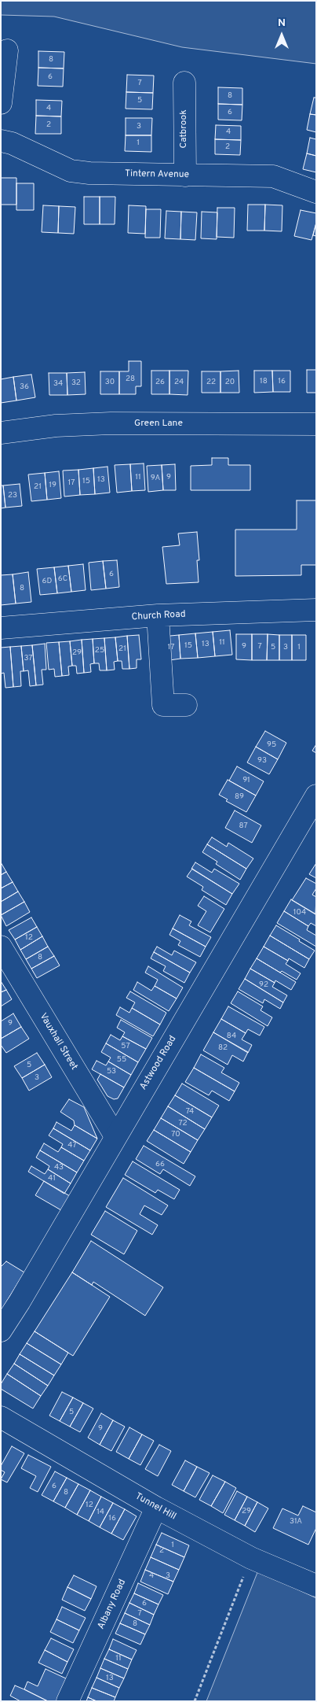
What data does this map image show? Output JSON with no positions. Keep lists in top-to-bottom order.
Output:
{
  "streets": {
    "street": [
      "Catbrook",
      "Tintern Avenue",
      "Green Lane",
      "Church Road",
      "Vauxhall Street",
      "Astwood Road",
      "Tunnel Hill",
      "Albany Road"
    ]
  },
  "crossings": [
    ["Catbrook", "Tintern Avenue"],
    ["Vauxhall Street", "Astwood Road"],
    ["Tunnel Hill", "Albany Road"]
  ],
  "house_numbers": [
    "8",
    "6",
    "7",
    "8",
    "5",
    "4",
    "6",
    "2",
    "3",
    "4",
    "1",
    "2",
    "28",
    "18",
    "16",
    "30",
    "26",
    "24",
    "22",
    "20",
    "32",
    "34",
    "36",
    "11",
    "9",
    "9A",
    "13",
    "15",
    "17",
    "19",
    "21",
    "23",
    "6",
    "6C",
    "6D",
    "8",
    "11",
    "13",
    "15",
    "9",
    "7",
    "17",
    "5",
    "3",
    "1",
    "21",
    "25",
    "29",
    "37",
    "95",
    "93",
    "91",
    "89",
    "87",
    "104",
    "12",
    "8",
    "92",
    "9",
    "84",
    "57",
    "82",
    "55",
    "5",
    "53",
    "3",
    "74",
    "72",
    "70",
    "47",
    "66",
    "43",
    "41",
    "5",
    "9",
    "6",
    "8",
    "12",
    "29",
    "14",
    "16",
    "31A",
    "1",
    "2",
    "4",
    "3",
    "6",
    "7",
    "8",
    "11",
    "13"
  ],
  "north": "top"
}
